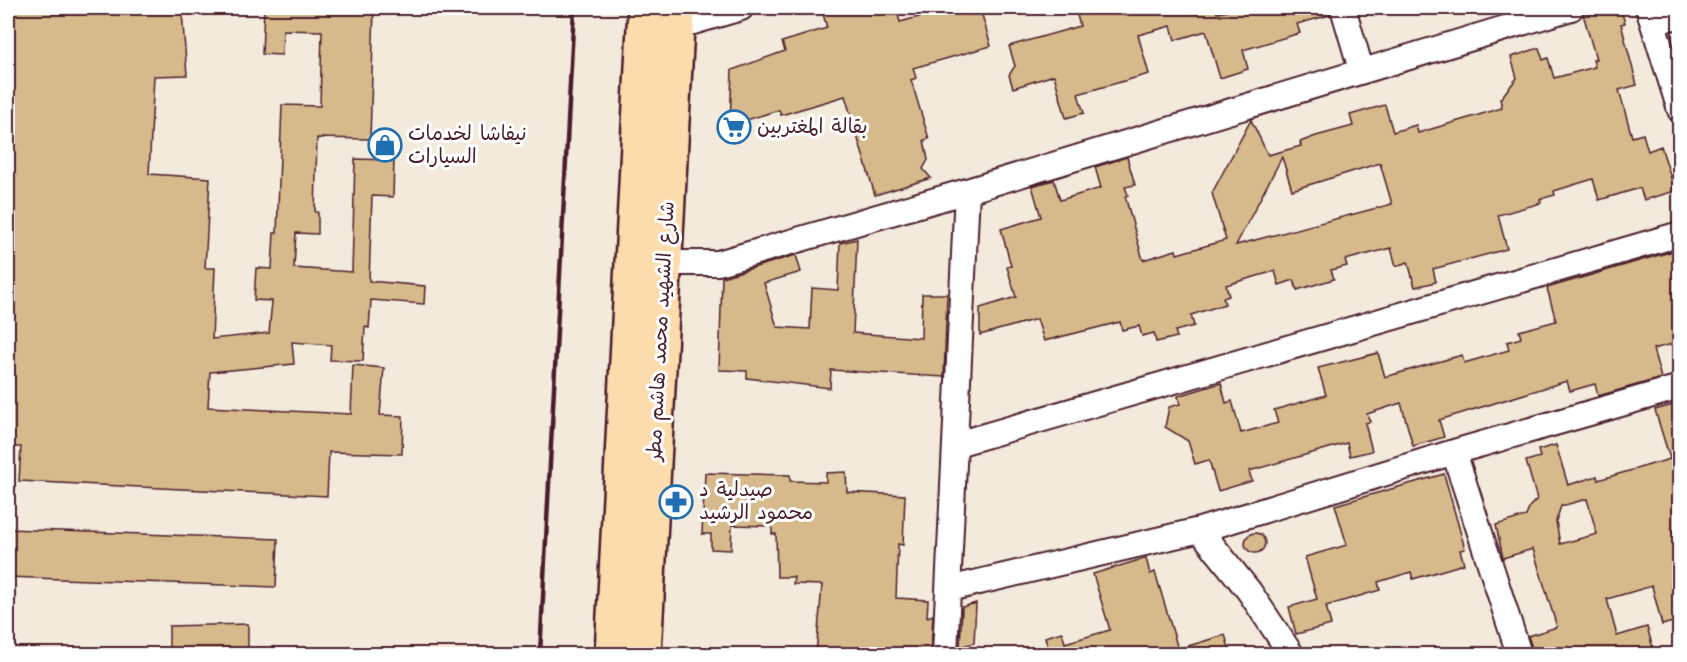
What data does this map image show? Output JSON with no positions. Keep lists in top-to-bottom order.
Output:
{
  "streets": {
    "main road": ["شارع الشهيد محمد هاشم مطر"]
  },
  "places": {
    "supermarket": ["بقالة المغتربين"],
    "shop": ["نيفاشا لخدمات السيارات"],
    "pharmacy": ["صيدلية د محمود الرشيد"]
  }
}
